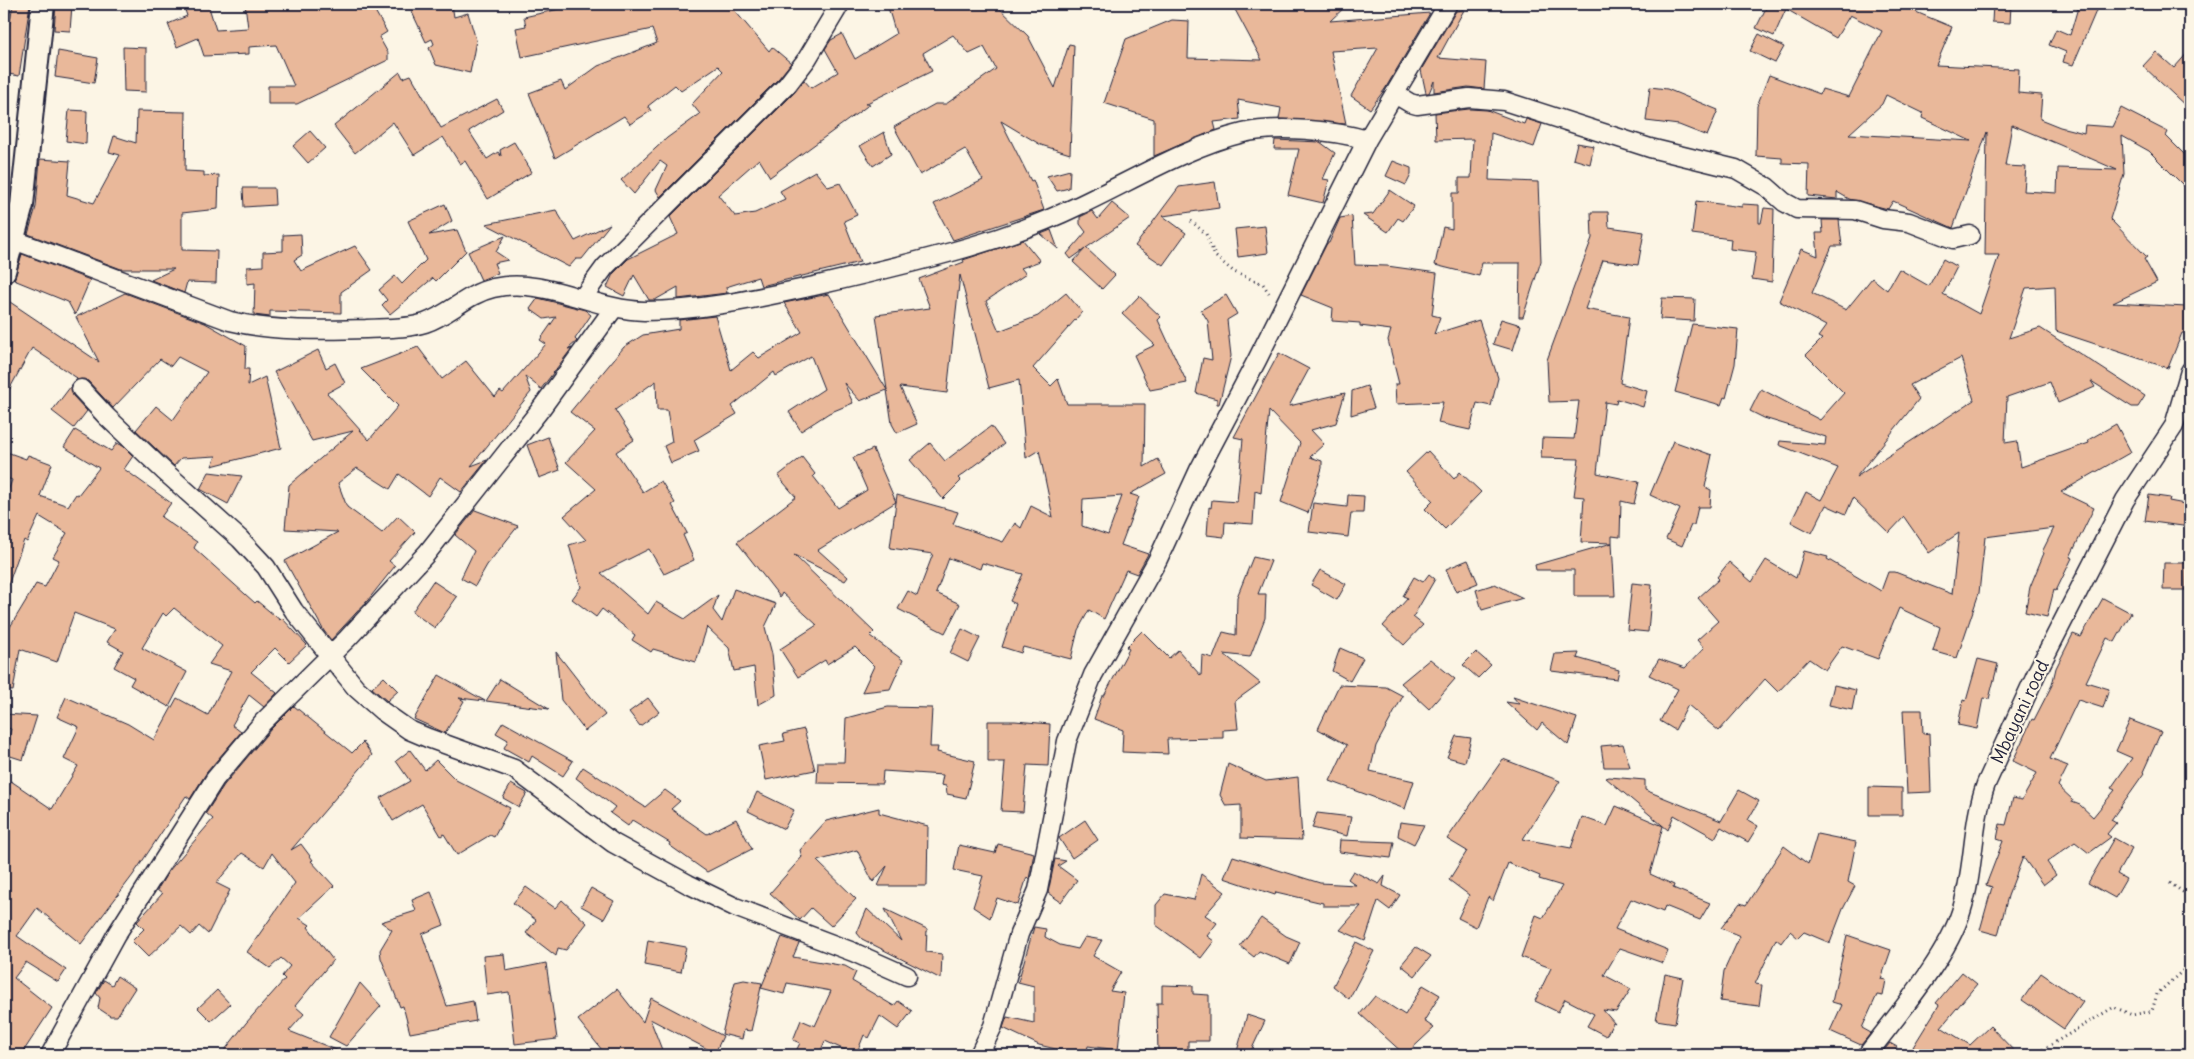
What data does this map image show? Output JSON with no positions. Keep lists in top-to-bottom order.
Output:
{
  "streets": {
    "street": ["Mbayani road"]
  }
}
